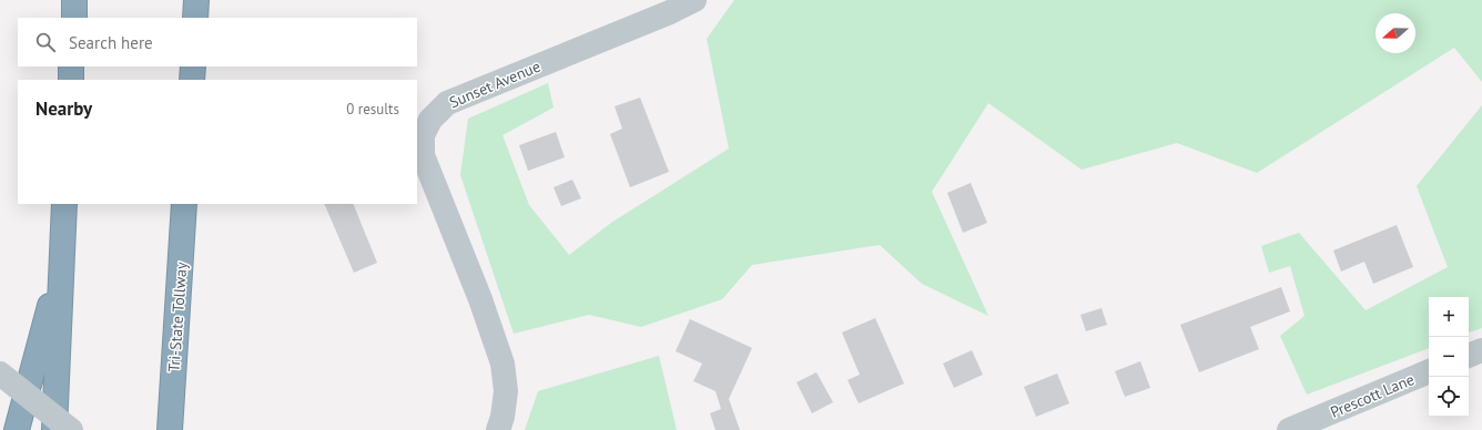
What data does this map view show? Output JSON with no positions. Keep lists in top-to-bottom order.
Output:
{
  "streets": {
    "highway": ["Tri-State Tollway"],
    "street": ["Sunset Avenue", "Prescott Lane"]
  },
  "north": "left",
  "page": {
    "search": "Search here",
    "heading": ["Nearby", "0 results"],
    "map_buttons": ["+", "−"]
  }
}
